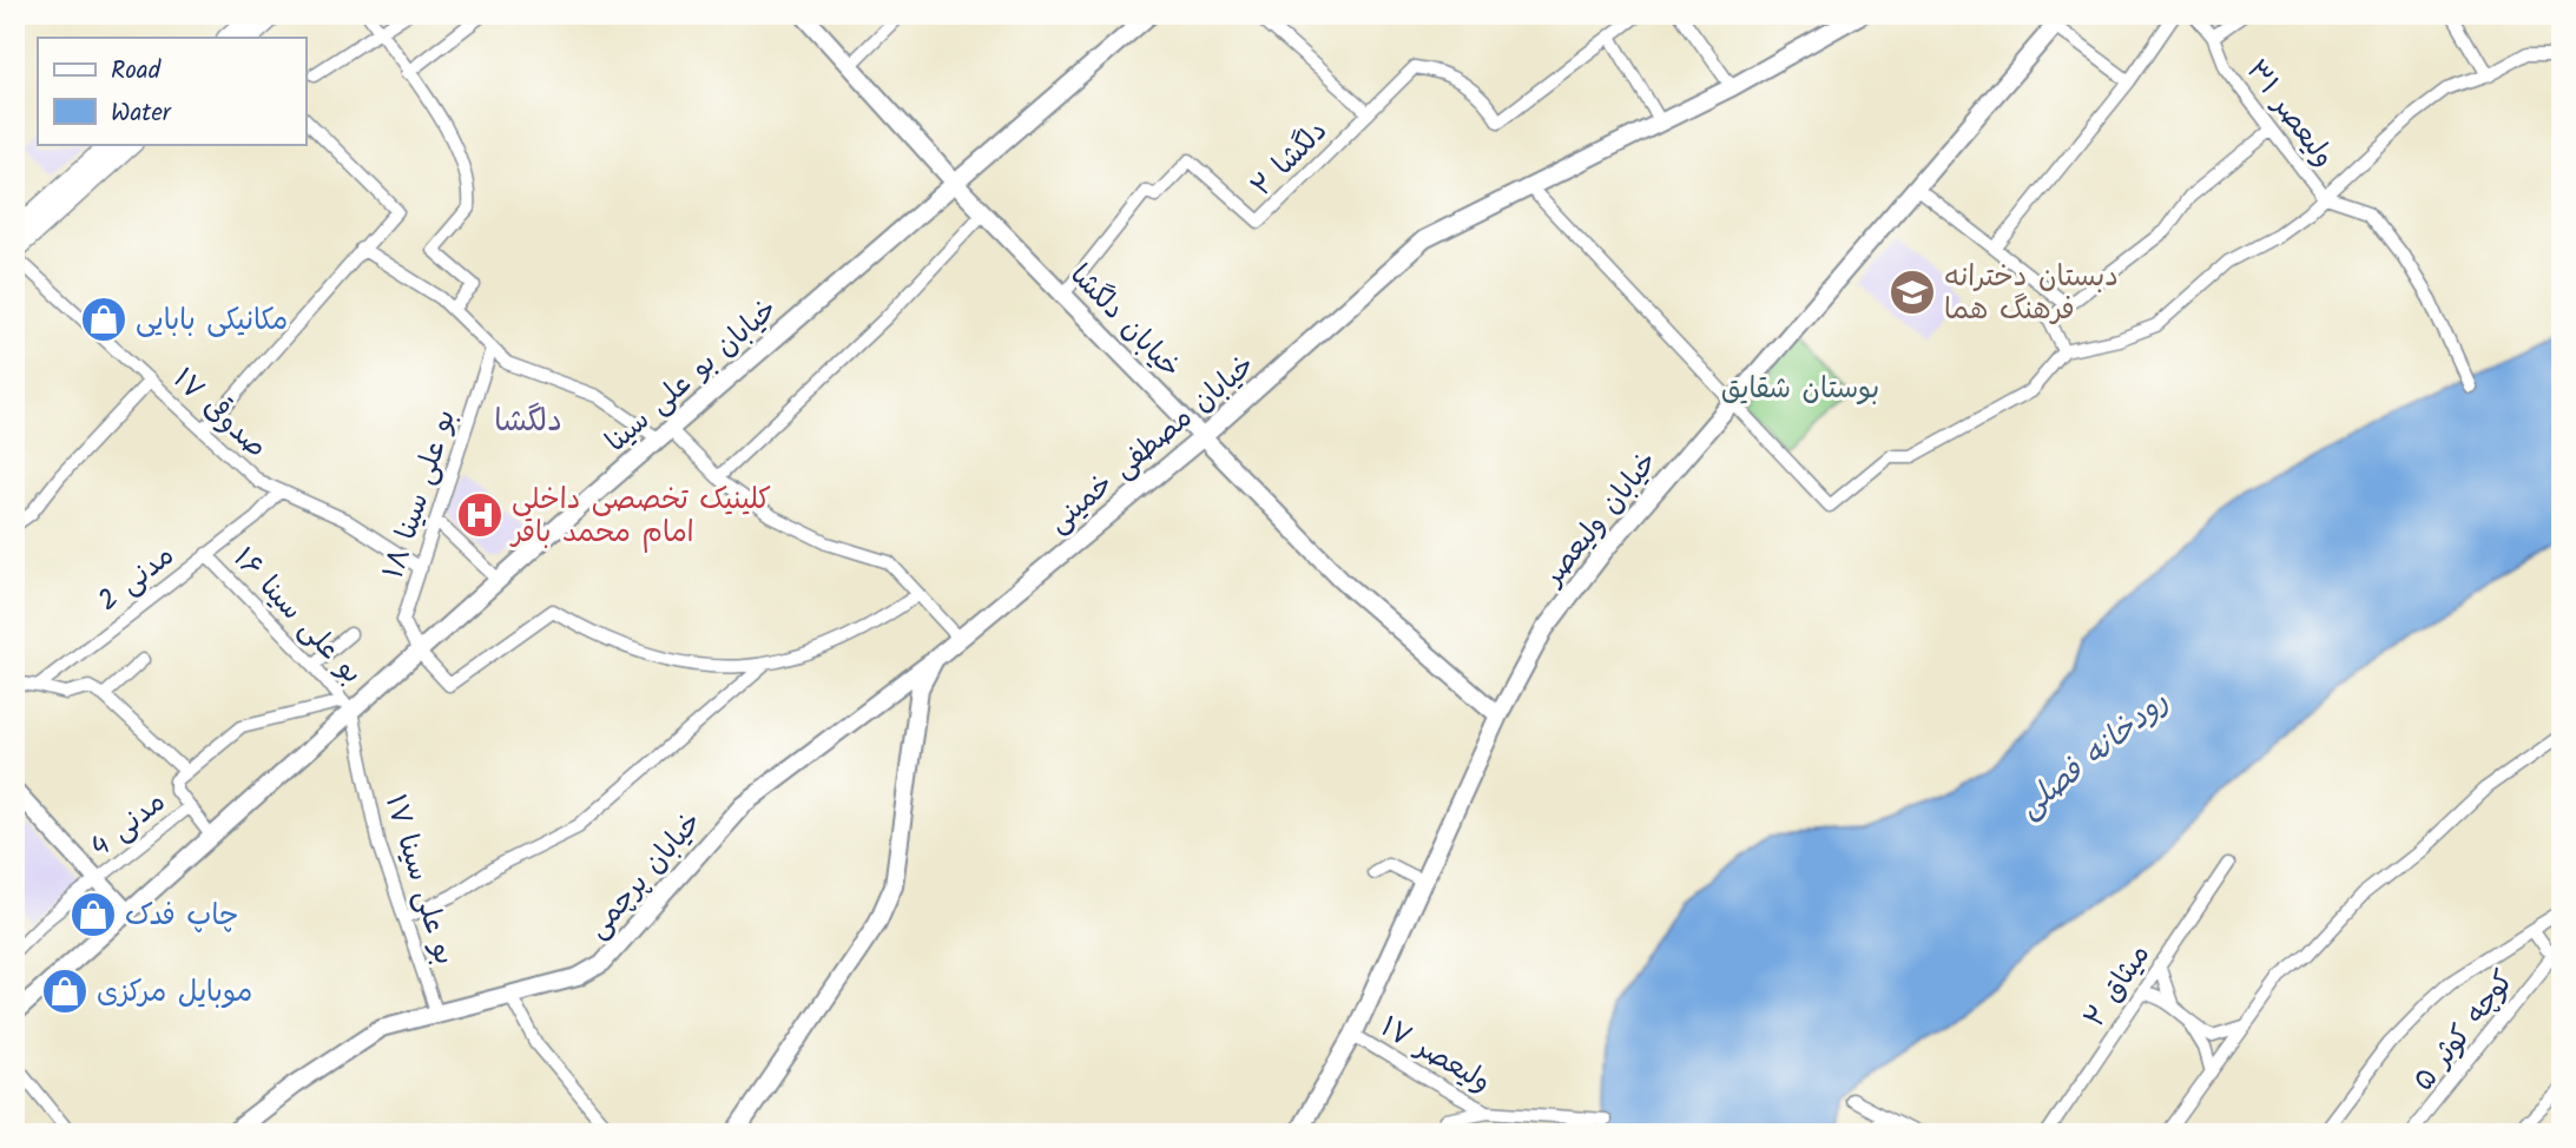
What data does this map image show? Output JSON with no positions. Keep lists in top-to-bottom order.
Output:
{
  "streets": {
    "street": [
      "ولیعصر ۳۱",
      "دلگشا ۲",
      "خیابان دلگشا",
      "خیابان بو علی سینا",
      "صدوقی ۱۷",
      "خیابان مصطفی خمینی",
      "بو علی سینا ۱۸",
      "خیابان ولیعصر",
      "مدنی 2",
      "بو علی سینا ۱۶",
      "مدنی 4",
      "خیابان پرچمی",
      "بو علی سینا ۱۷",
      "میثاق ۲",
      "کوچه کوثر ۵",
      "ولیعصر ۱۷"
    ]
  },
  "crossings": [
    ["دلگشا ۲", "خیابان دلگشا"],
    ["خیابان دلگشا", "خیابان بو علی سینا"],
    ["خیابان دلگشا", "خیابان مصطفی خمینی"],
    ["خیابان دلگشا", "خیابان ولیعصر"],
    ["خیابان بو علی سینا", "بو علی سینا ۱۸"],
    ["خیابان بو علی سینا", "بو علی سینا ۱۶"],
    ["خیابان بو علی سینا", "بو علی سینا ۱۷"],
    ["صدوقی ۱۷", "بو علی سینا ۱۸"],
    ["صدوقی ۱۷", "مدنی 2"],
    ["خیابان مصطفی خمینی", "خیابان پرچمی"],
    ["خیابان ولیعصر", "ولیعصر ۱۷"],
    ["مدنی 2", "بو علی سینا ۱۶"],
    ["بو علی سینا ۱۶", "بو علی سینا ۱۷"],
    ["خیابان پرچمی", "بو علی سینا ۱۷"]
  ],
  "districts": ["دلگشا"],
  "water": ["رودخانه فصلی"],
  "parks": ["بوستان شقایق"],
  "places": {
    "school or university": ["دبستان دخترانه فرهنگ هما"],
    "shop": ["مکانیکی بابایی", "چاپ فدک", "موبایل مرکزی"],
    "hospital": ["کلینیک تخصصی داخلی امام محمد باقر"]
  },
  "legend": ["Road", "Water"]
}
